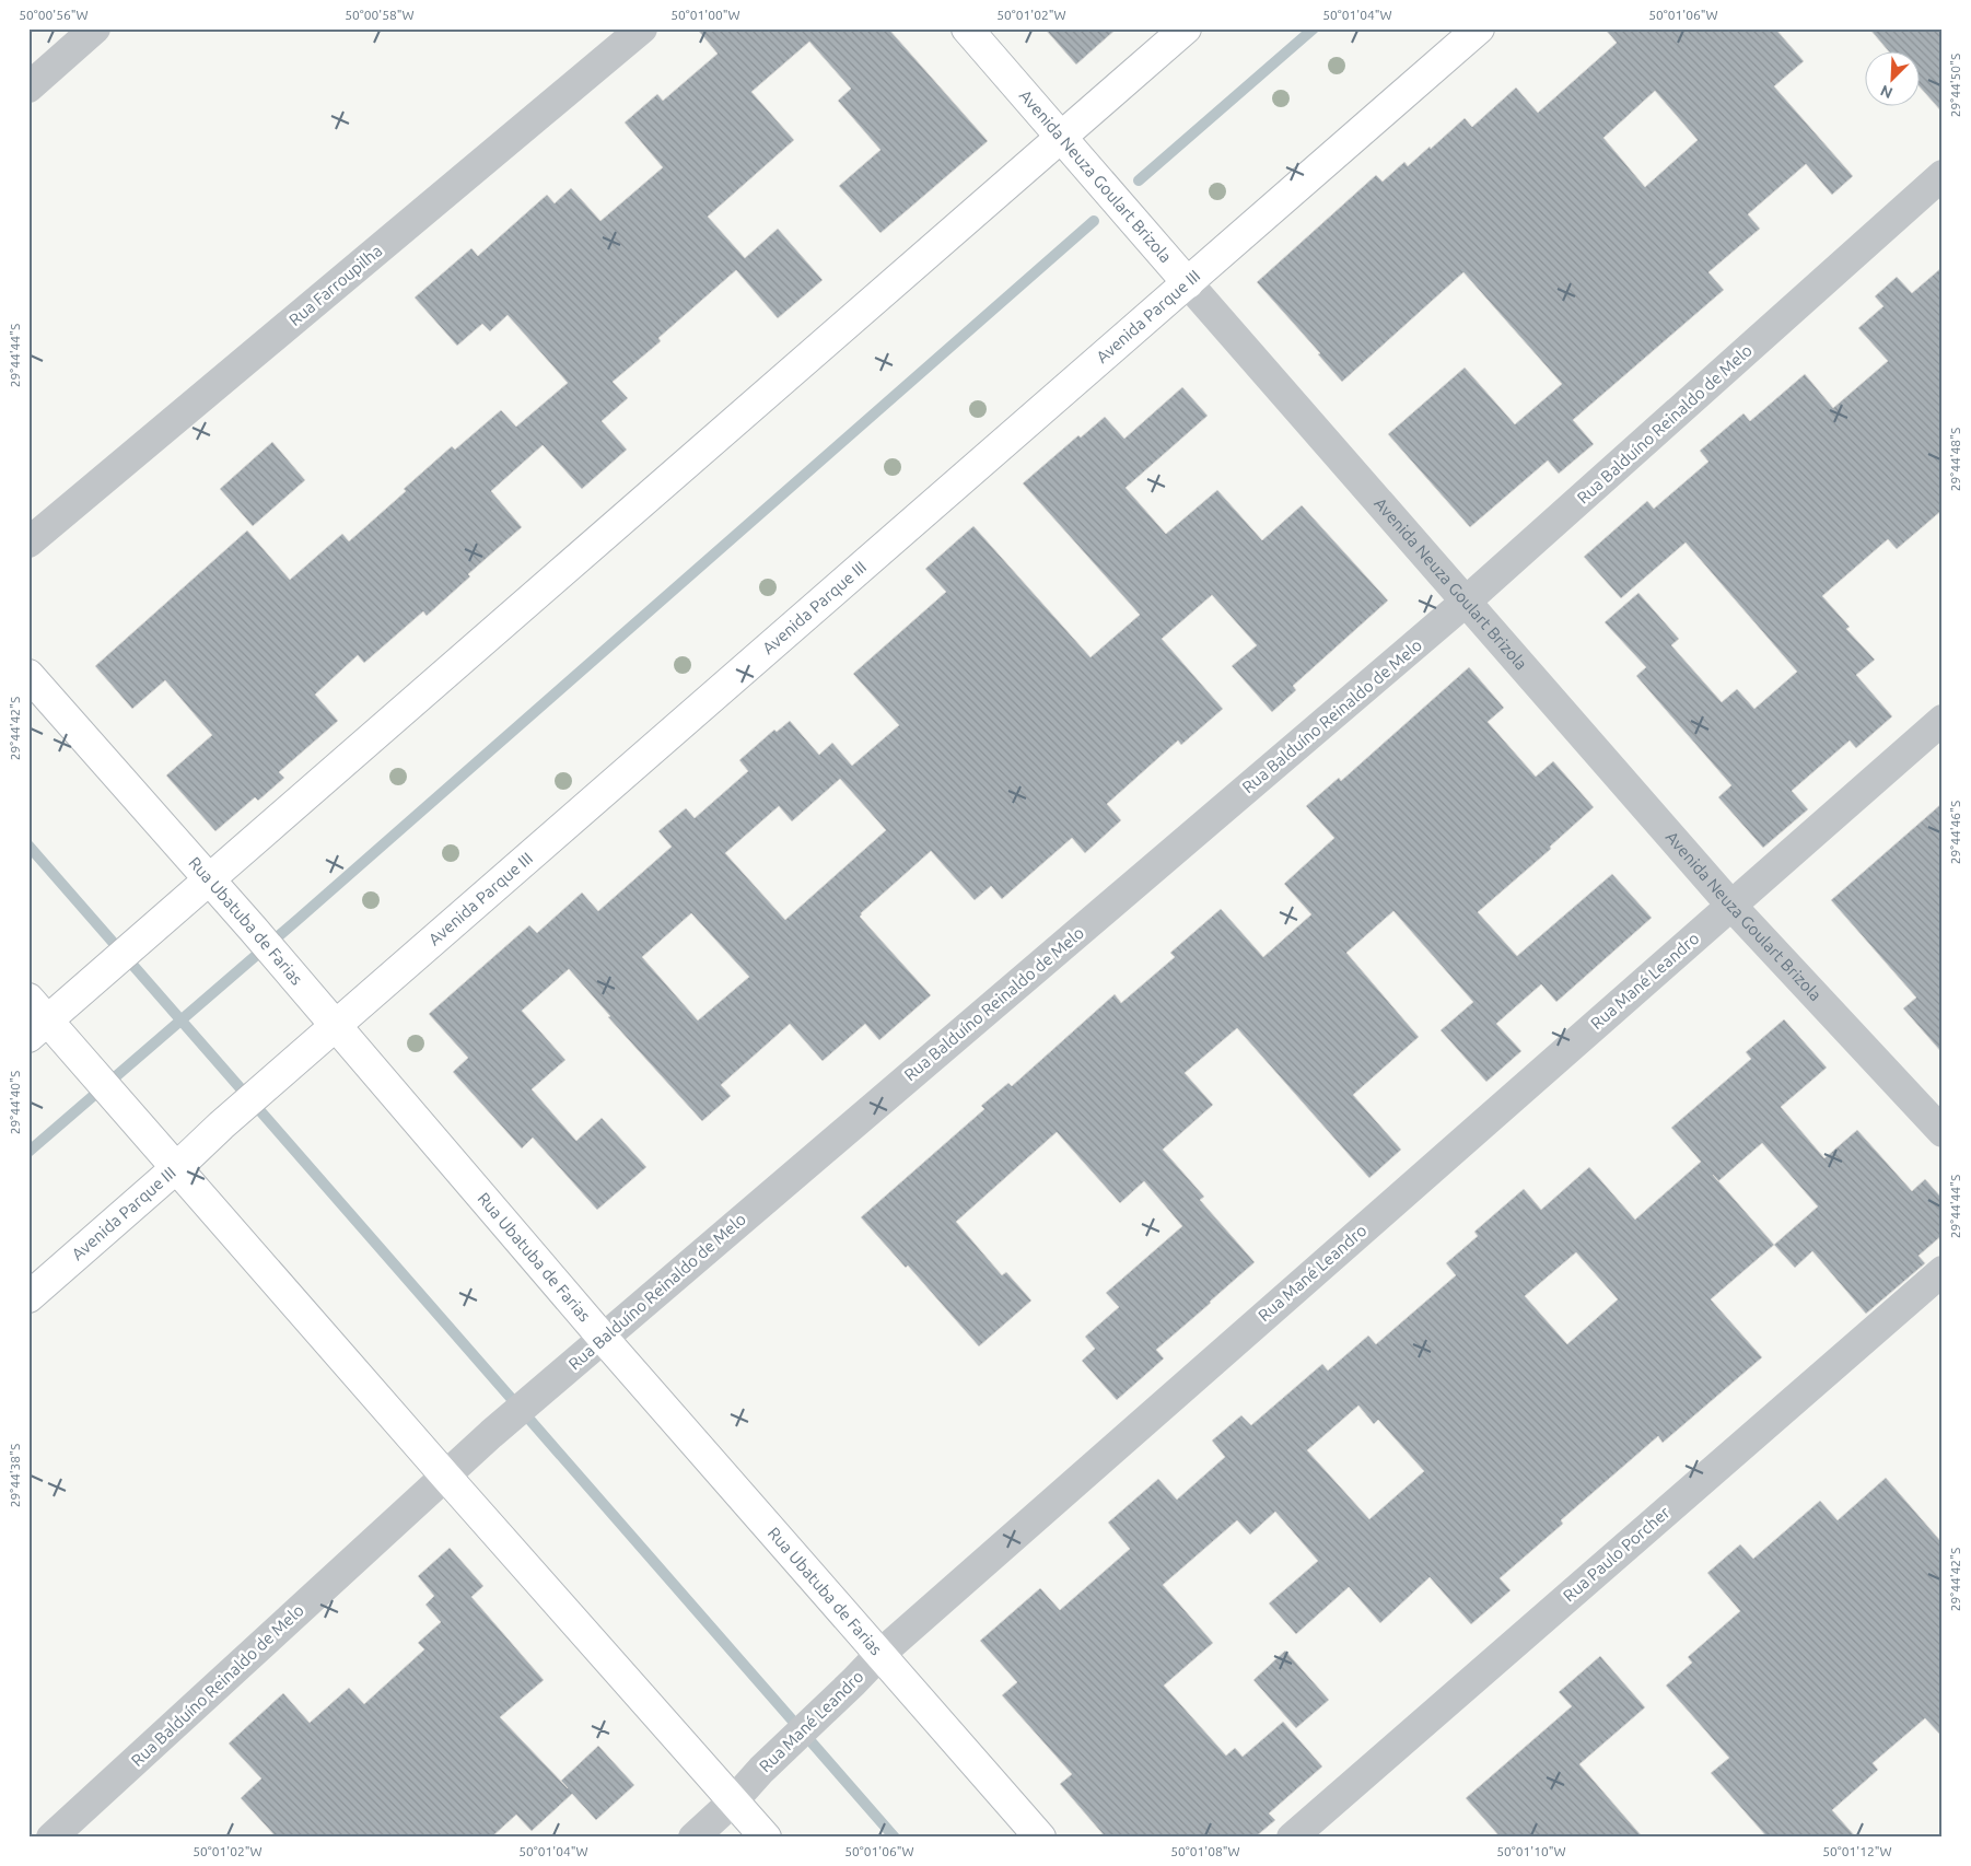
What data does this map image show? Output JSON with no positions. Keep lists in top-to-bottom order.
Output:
{
  "streets": {
    "street": [
      "Avenida Neuza Goulart Brizola",
      "Rua Farroupilha",
      "Avenida Parque III",
      "Rua Balduíno Reinaldo de Melo",
      "Rua Ubatuba de Farias",
      "Rua Mané Leandro",
      "Rua Paulo Porcher"
    ]
  },
  "crossings": [
    ["Avenida Neuza Goulart Brizola", "Avenida Parque III"],
    ["Avenida Neuza Goulart Brizola", "Rua Balduíno Reinaldo de Melo"],
    ["Avenida Neuza Goulart Brizola", "Rua Mané Leandro"],
    ["Avenida Parque III", "Rua Ubatuba de Farias"],
    ["Rua Balduíno Reinaldo de Melo", "Rua Ubatuba de Farias"],
    ["Rua Ubatuba de Farias", "Rua Mané Leandro"]
  ],
  "north": "bottom left",
  "coordinates": [
    "50°00'56\"W",
    "50°00'58\"W",
    "50°01'00\"W",
    "50°01'02\"W",
    "50°01'04\"W",
    "50°01'06\"W",
    "29°44'50\"S",
    "29°44'44\"S",
    "29°44'48\"S",
    "29°44'42\"S",
    "29°44'46\"S",
    "29°44'40\"S",
    "29°44'38\"S",
    "50°01'08\"W",
    "50°01'10\"W",
    "50°01'12\"W"
  ]
}
